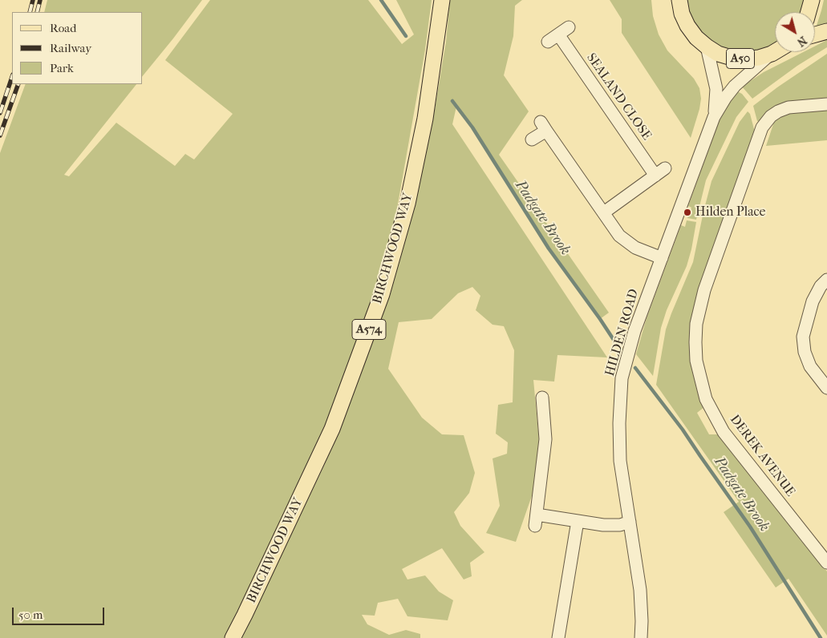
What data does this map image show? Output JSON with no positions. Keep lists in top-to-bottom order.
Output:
{
  "streets": {
    "main road": ["A50", "BIRCHWOOD WAY", "A574"],
    "street": ["SEALAND CLOSE", "HILDEN ROAD", "DEREK AVENUE"]
  },
  "crossings": [
    ["A50", "HILDEN ROAD"]
  ],
  "water": ["Padgate Brook"],
  "places": ["Hilden Place"],
  "legend": ["Road", "Railway", "Park"],
  "scale_bar": "50 m",
  "north": "bottom right"
}
